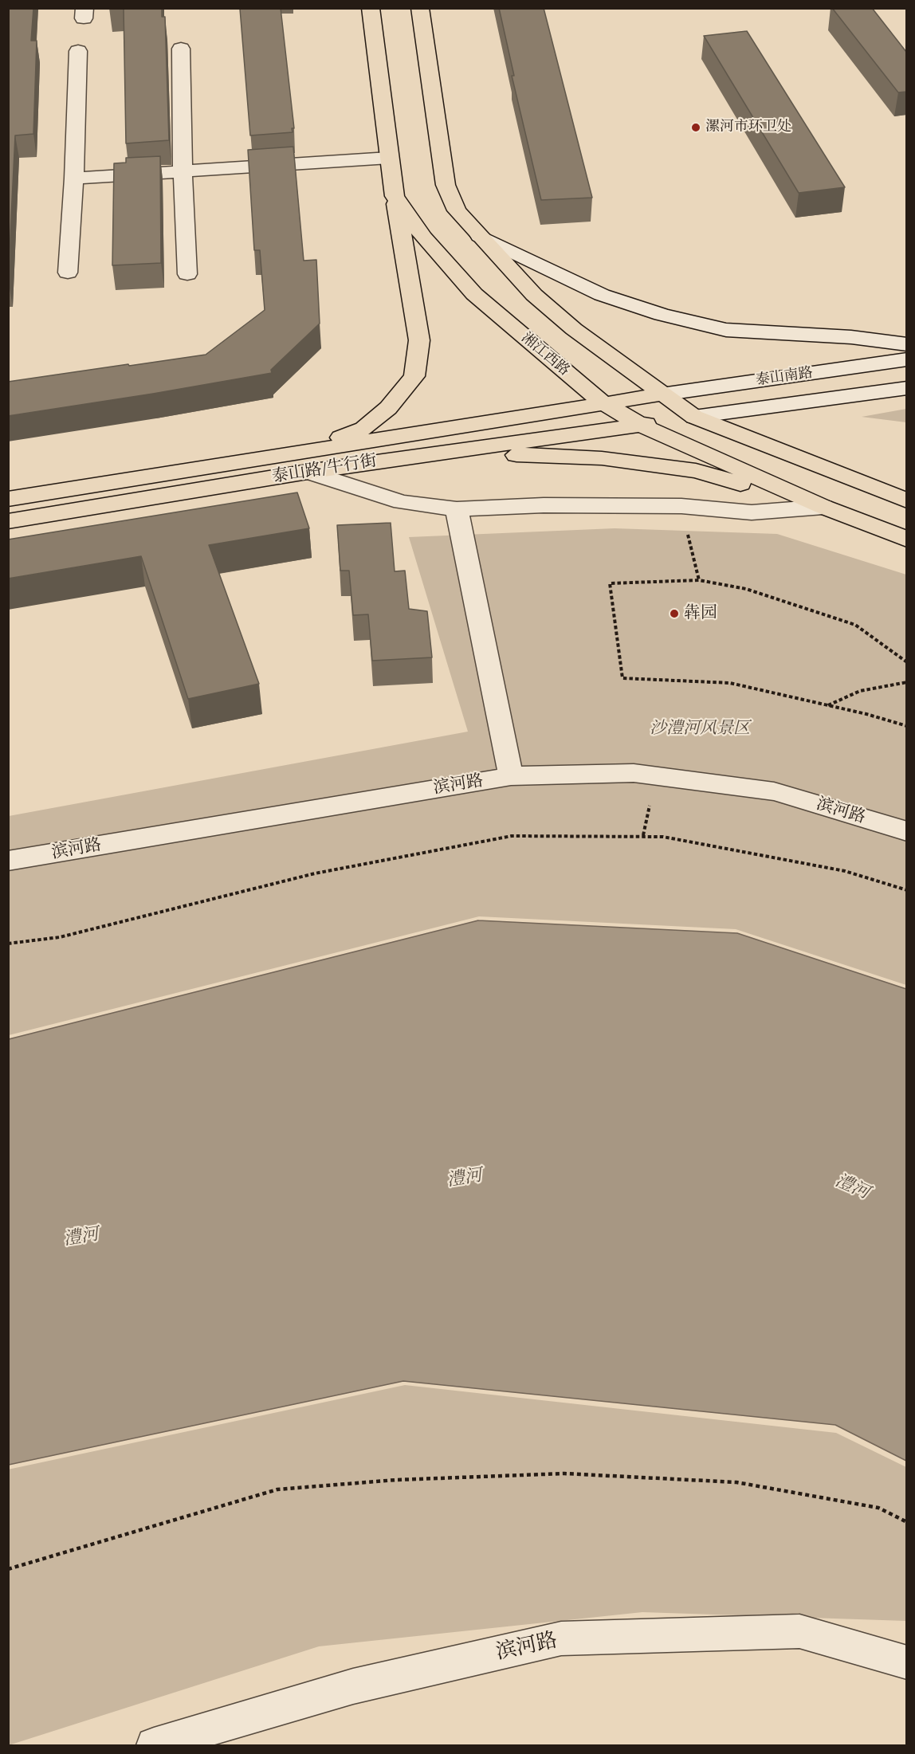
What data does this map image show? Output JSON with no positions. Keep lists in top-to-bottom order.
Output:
{
  "streets": {
    "main road": ["湘江西路", "泰山路/牛行街"],
    "street": ["泰山南路", "滨河路"]
  },
  "crossings": [
    ["湘江西路", "泰山路/牛行街"],
    ["泰山南路", "泰山路/牛行街"]
  ],
  "water": ["澧河"],
  "parks": ["沙澧河风景区"],
  "places": ["漯河市环卫处", "犇园"]
}
